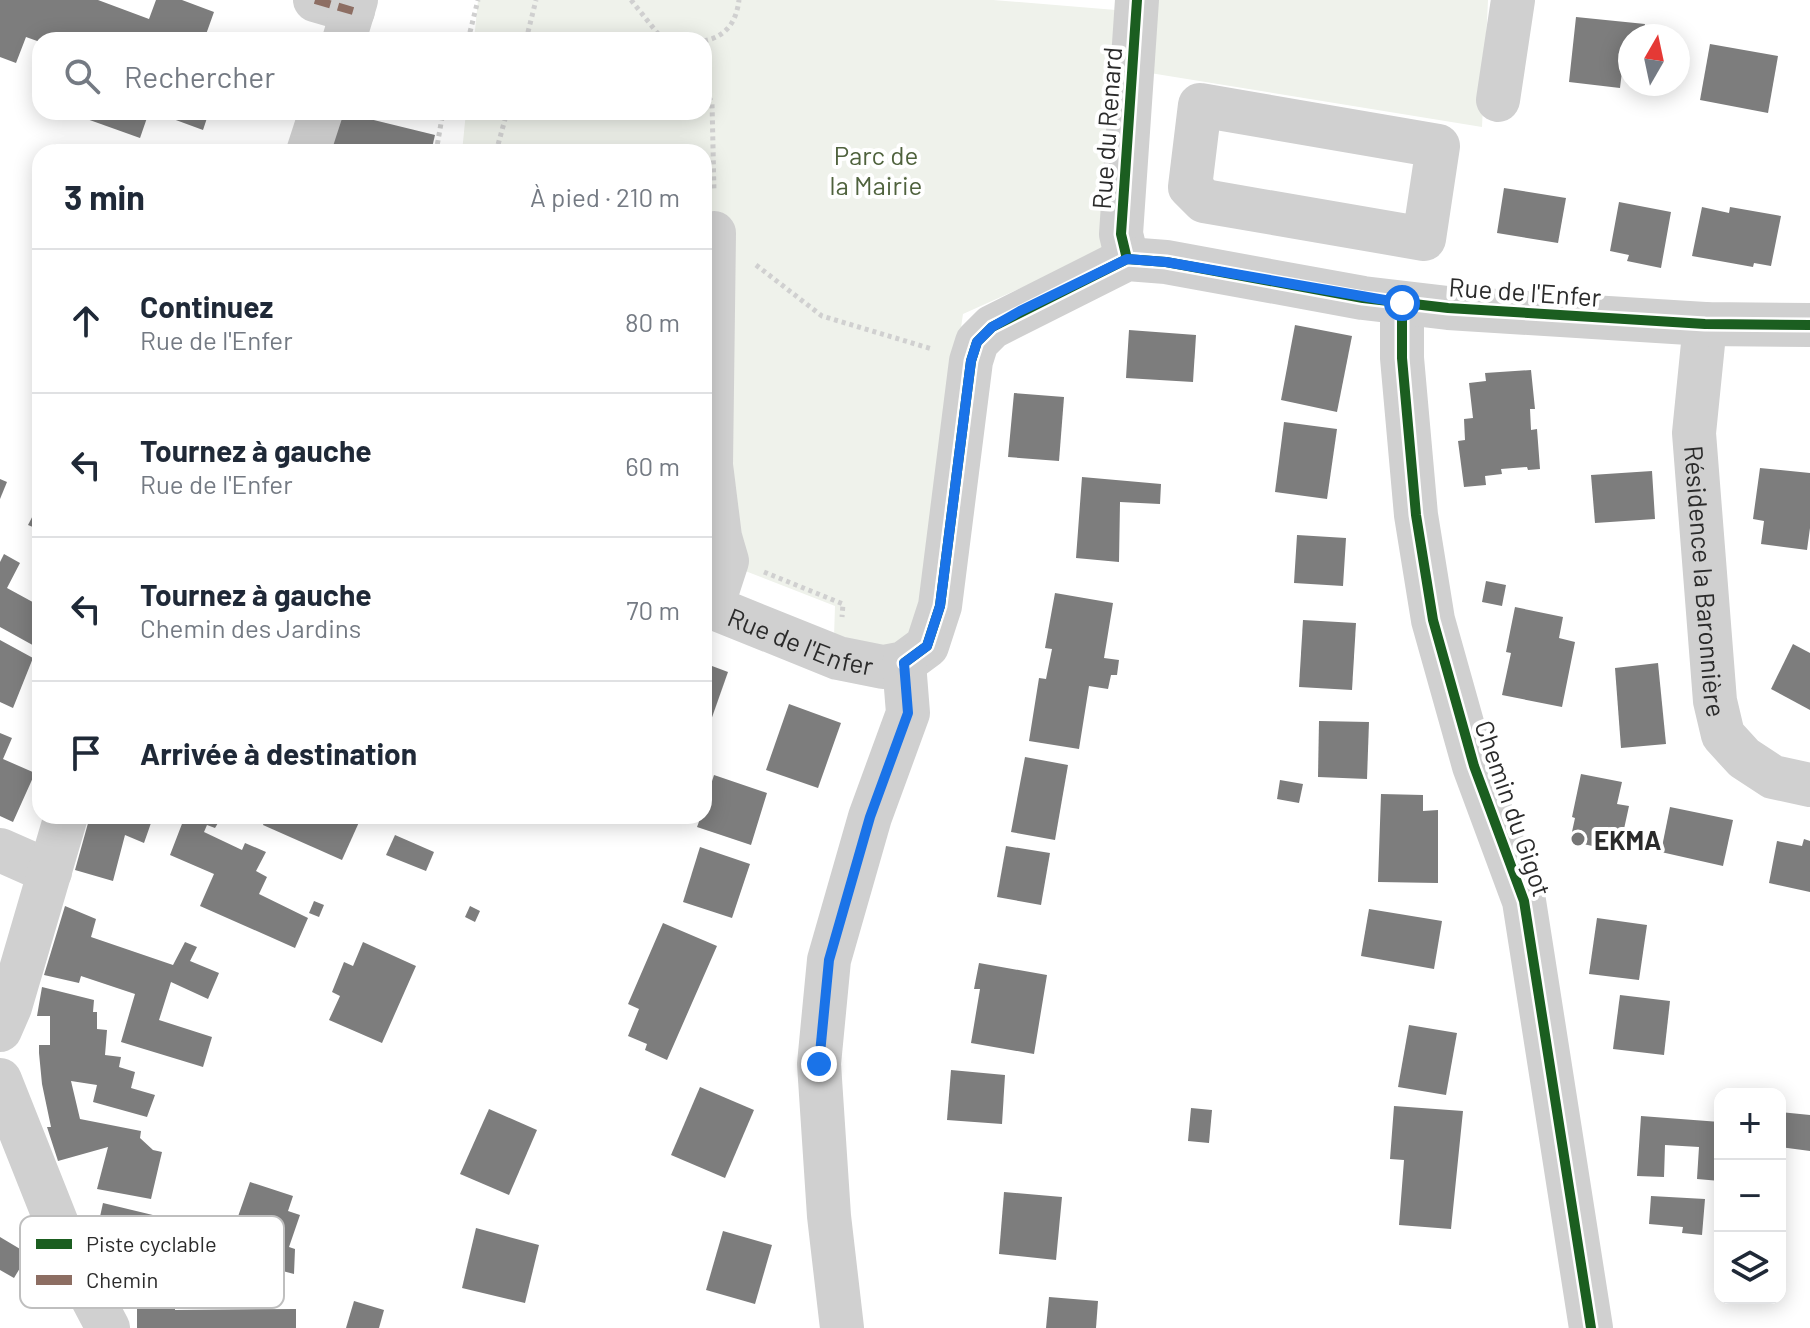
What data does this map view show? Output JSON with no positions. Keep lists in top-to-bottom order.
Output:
{
  "streets": {
    "street": [
      "Rue du Renard",
      "Rue de l'Enfer",
      "Résidence la Baronnière",
      "Chemin du Gigot"
    ]
  },
  "crossings": [
    ["Rue du Renard", "Rue de l'Enfer"],
    ["Rue de l'Enfer", "Résidence la Baronnière"],
    ["Rue de l'Enfer", "Chemin du Gigot"]
  ],
  "parks": ["Parc de la Mairie"],
  "places": ["EKMA"],
  "legend": ["Piste cyclable", "Chemin"],
  "north": "top",
  "page": {
    "search": "Rechercher",
    "heading": ["3 min", "À pied · 210 m"],
    "list": [
      ["Continuez", "Rue de l'Enfer", "80 m"],
      ["Tournez à gauche", "Rue de l'Enfer", "60 m"],
      ["Tournez à gauche", "Chemin des Jardins", "70 m"],
      "Arrivée à destination"
    ],
    "map_buttons": ["+", "−"]
  }
}
